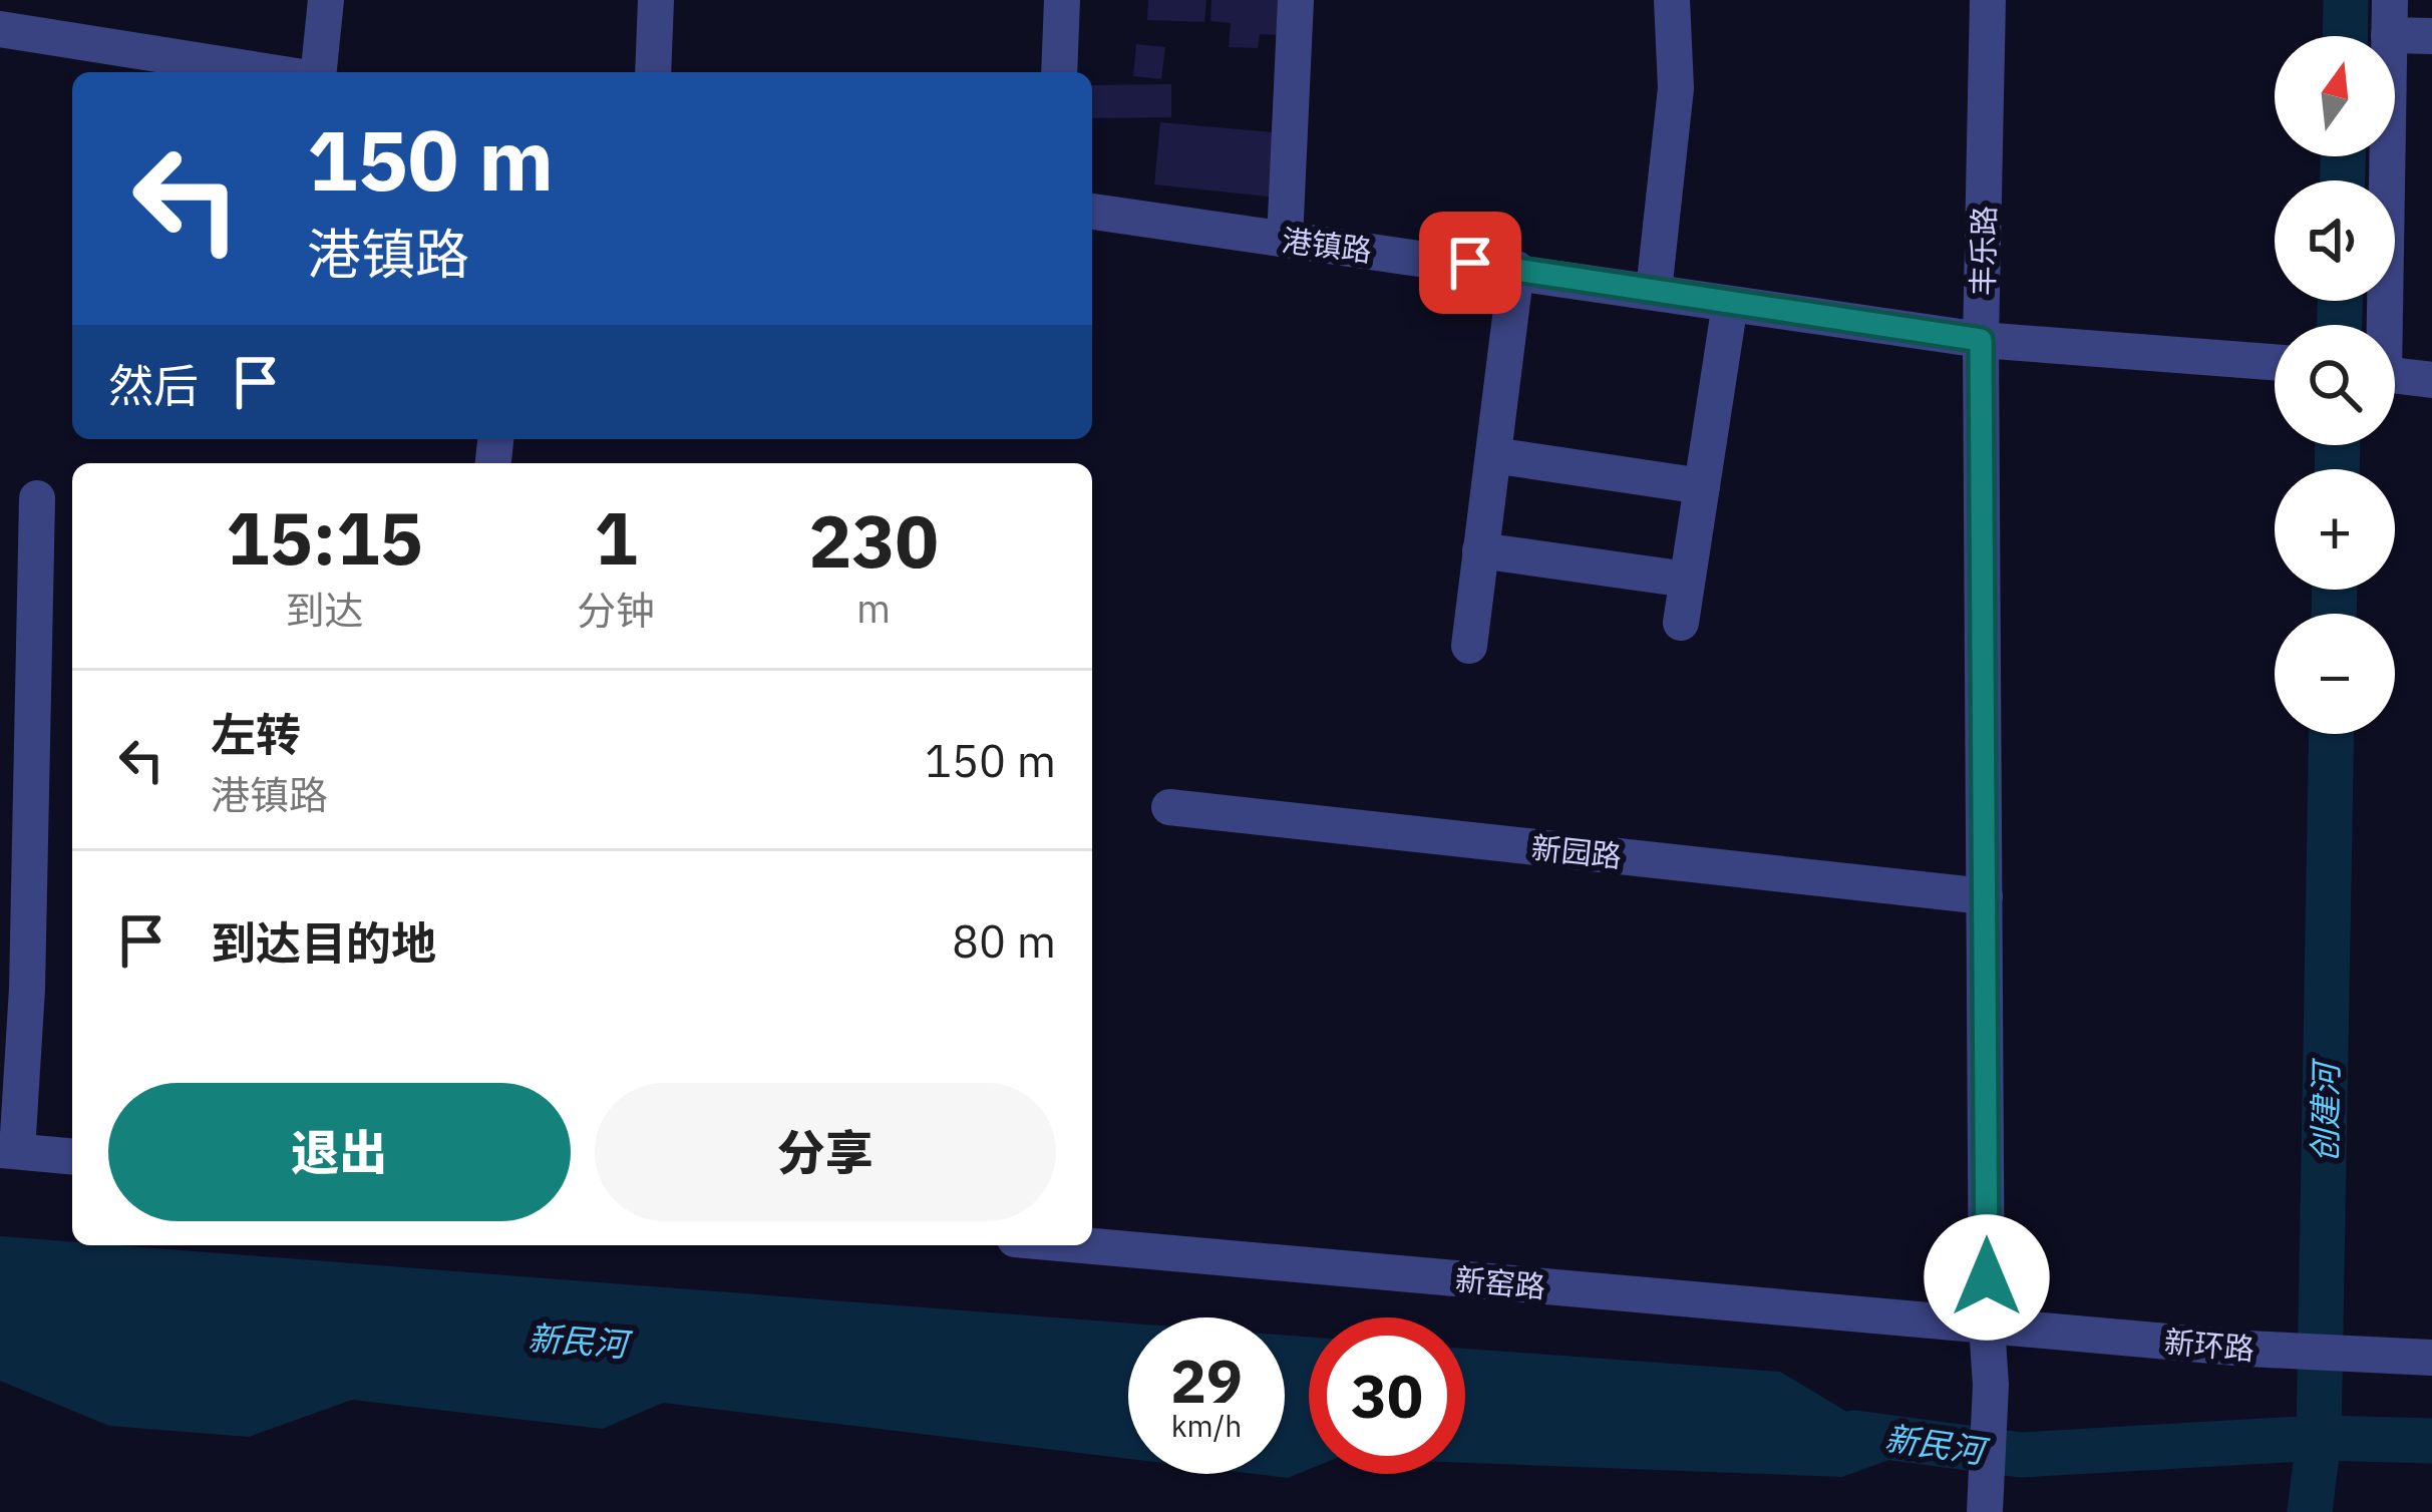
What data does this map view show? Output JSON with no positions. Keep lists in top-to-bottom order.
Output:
{
  "streets": {
    "street": [
      "港镇路",
      "丰乐路",
      "新园路",
      "新窑路",
      "新环路"
    ]
  },
  "crossings": [
    ["港镇路", "丰乐路"],
    ["丰乐路", "新园路"],
    ["丰乐路", "新窑路"],
    ["丰乐路", "新环路"],
    ["新窑路", "新环路"]
  ],
  "water": ["创建河", "新民河"],
  "north": "top",
  "page": {
    "map_buttons": ["+", "−"],
    "turn": ["150 m", "港镇路"],
    "then": "然后",
    "eta": [
      "15:15",
      "到达",
      "1",
      "分钟",
      "230",
      "m"
    ],
    "list": [
      {
        "name": "左转",
        "note": "港镇路",
        "value": "150 m"
      },
      {
        "name": "到达目的地",
        "value": "80 m"
      }
    ],
    "buttons": ["退出", "分享"],
    "speed": "29 km/h",
    "limit": "30"
  }
}
